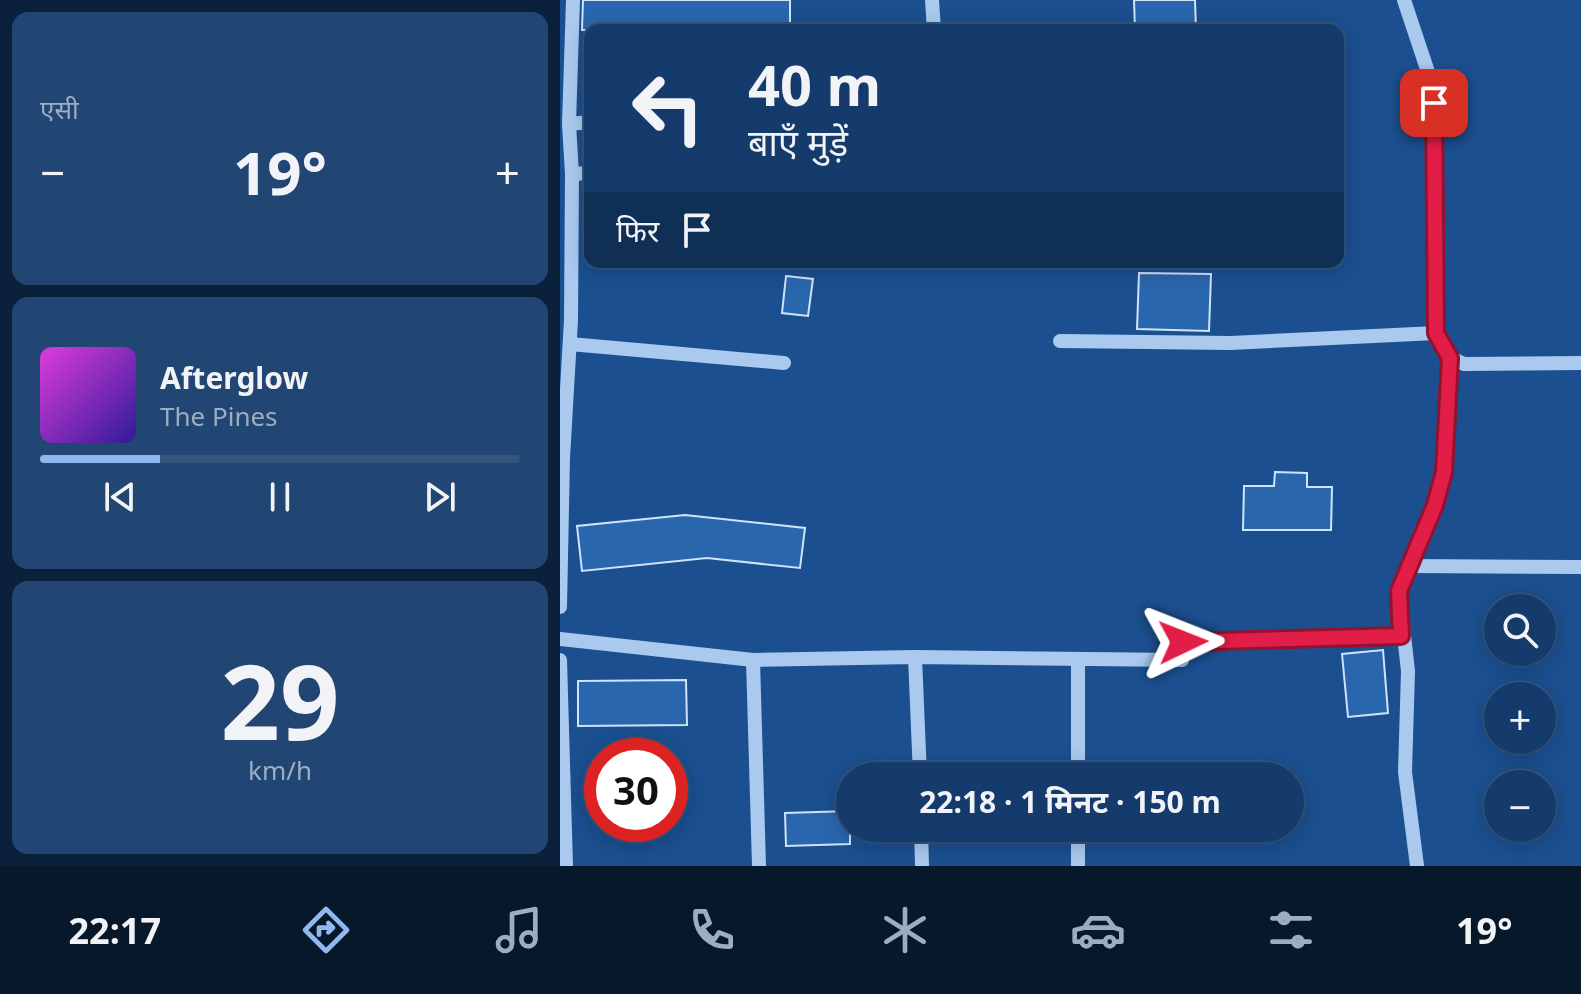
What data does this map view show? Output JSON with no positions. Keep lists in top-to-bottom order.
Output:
{
  "page": {
    "tile": [
      "एसी",
      ["29", "km/h"]
    ],
    "turn": ["40 m", "बाएँ मुड़ें"],
    "heat": ["−", "19°", "+"],
    "then": "फिर",
    "song": ["Afterglow", "The Pines"],
    "map_buttons": ["+", "−"],
    "limit": "30",
    "trip": "22:18 · 1 मिनट · 150 m",
    "tabs": ["22:17", "19°"]
  }
}
